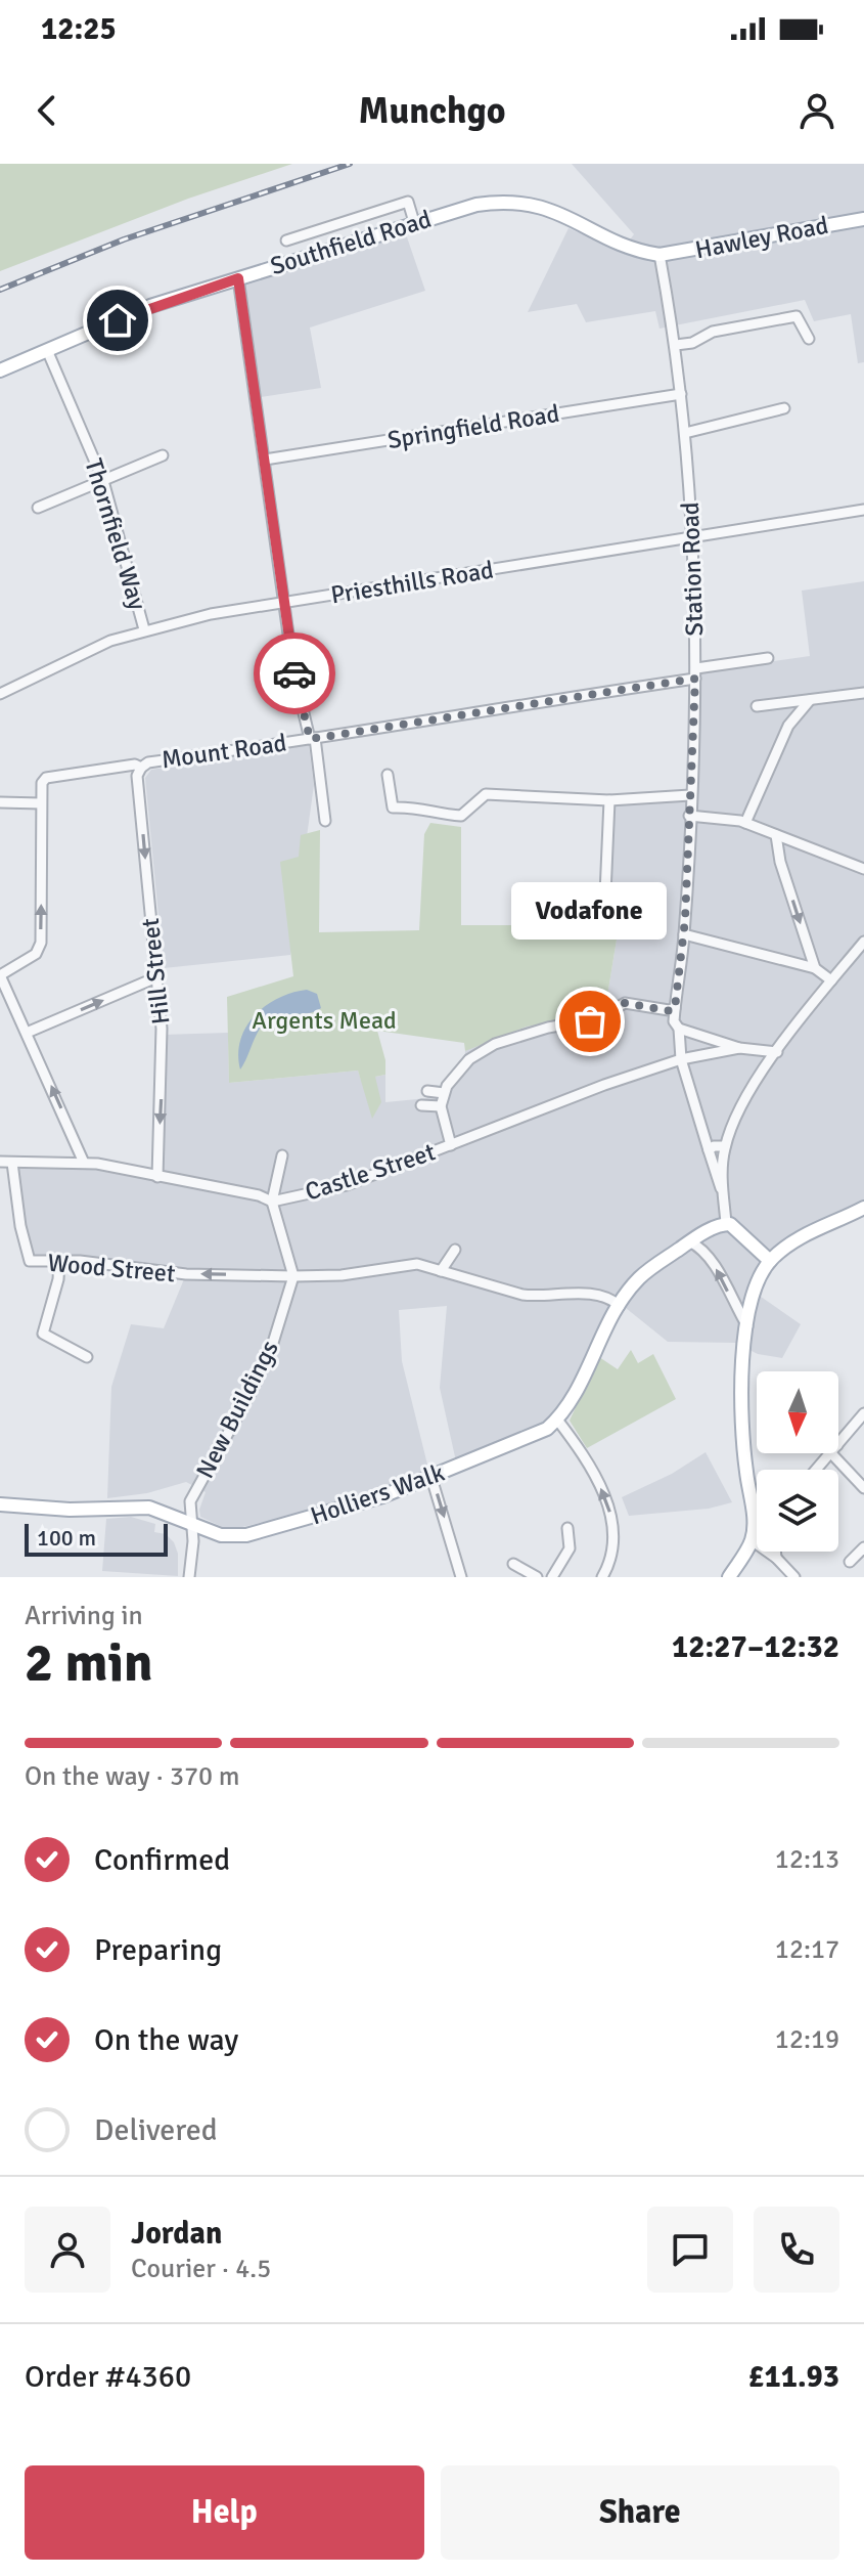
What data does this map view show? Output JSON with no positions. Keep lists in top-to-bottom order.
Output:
{
  "streets": {
    "main road": ["Hawley Road", "Southfield Road", "Holliers Walk"],
    "street": [
      "Springfield Road",
      "Thornfield Way",
      "Station Road",
      "Priesthills Road",
      "Mount Road",
      "Hill Street",
      "Castle Street",
      "Wood Street",
      "New Buildings"
    ]
  },
  "crossings": [
    ["Hawley Road", "Southfield Road"],
    ["Hawley Road", "Station Road"],
    ["Southfield Road", "Thornfield Way"],
    ["Southfield Road", "Station Road"],
    ["Springfield Road", "Station Road"],
    ["Thornfield Way", "Priesthills Road"],
    ["Station Road", "Priesthills Road"],
    ["Station Road", "Mount Road"],
    ["Station Road", "Castle Street"],
    ["Mount Road", "Hill Street"],
    ["Hill Street", "Castle Street"],
    ["Castle Street", "Wood Street"],
    ["Wood Street", "New Buildings"],
    ["New Buildings", "Holliers Walk"]
  ],
  "one_way": ["Hill Street"],
  "parks": ["Argents Mead"],
  "places": ["Vodafone"],
  "scale_bar": "100 m",
  "north": "bottom",
  "page": {
    "status": "12:25",
    "header": "Munchgo",
    "bubble": "Vodafone",
    "scale": "100 m",
    "heading": ["2 min", "Arriving in", "12:27–12:32"],
    "panel": [
      "Jordan",
      "Courier · 4.5",
      "Order #4360",
      "£11.93"
    ],
    "bar": "On the way · 370 m",
    "list": [
      ["Confirmed", "12:13"],
      ["Preparing", "12:17"],
      ["On the way", "12:19"],
      "Delivered"
    ],
    "buttons": ["Help", "Share"]
  }
}
